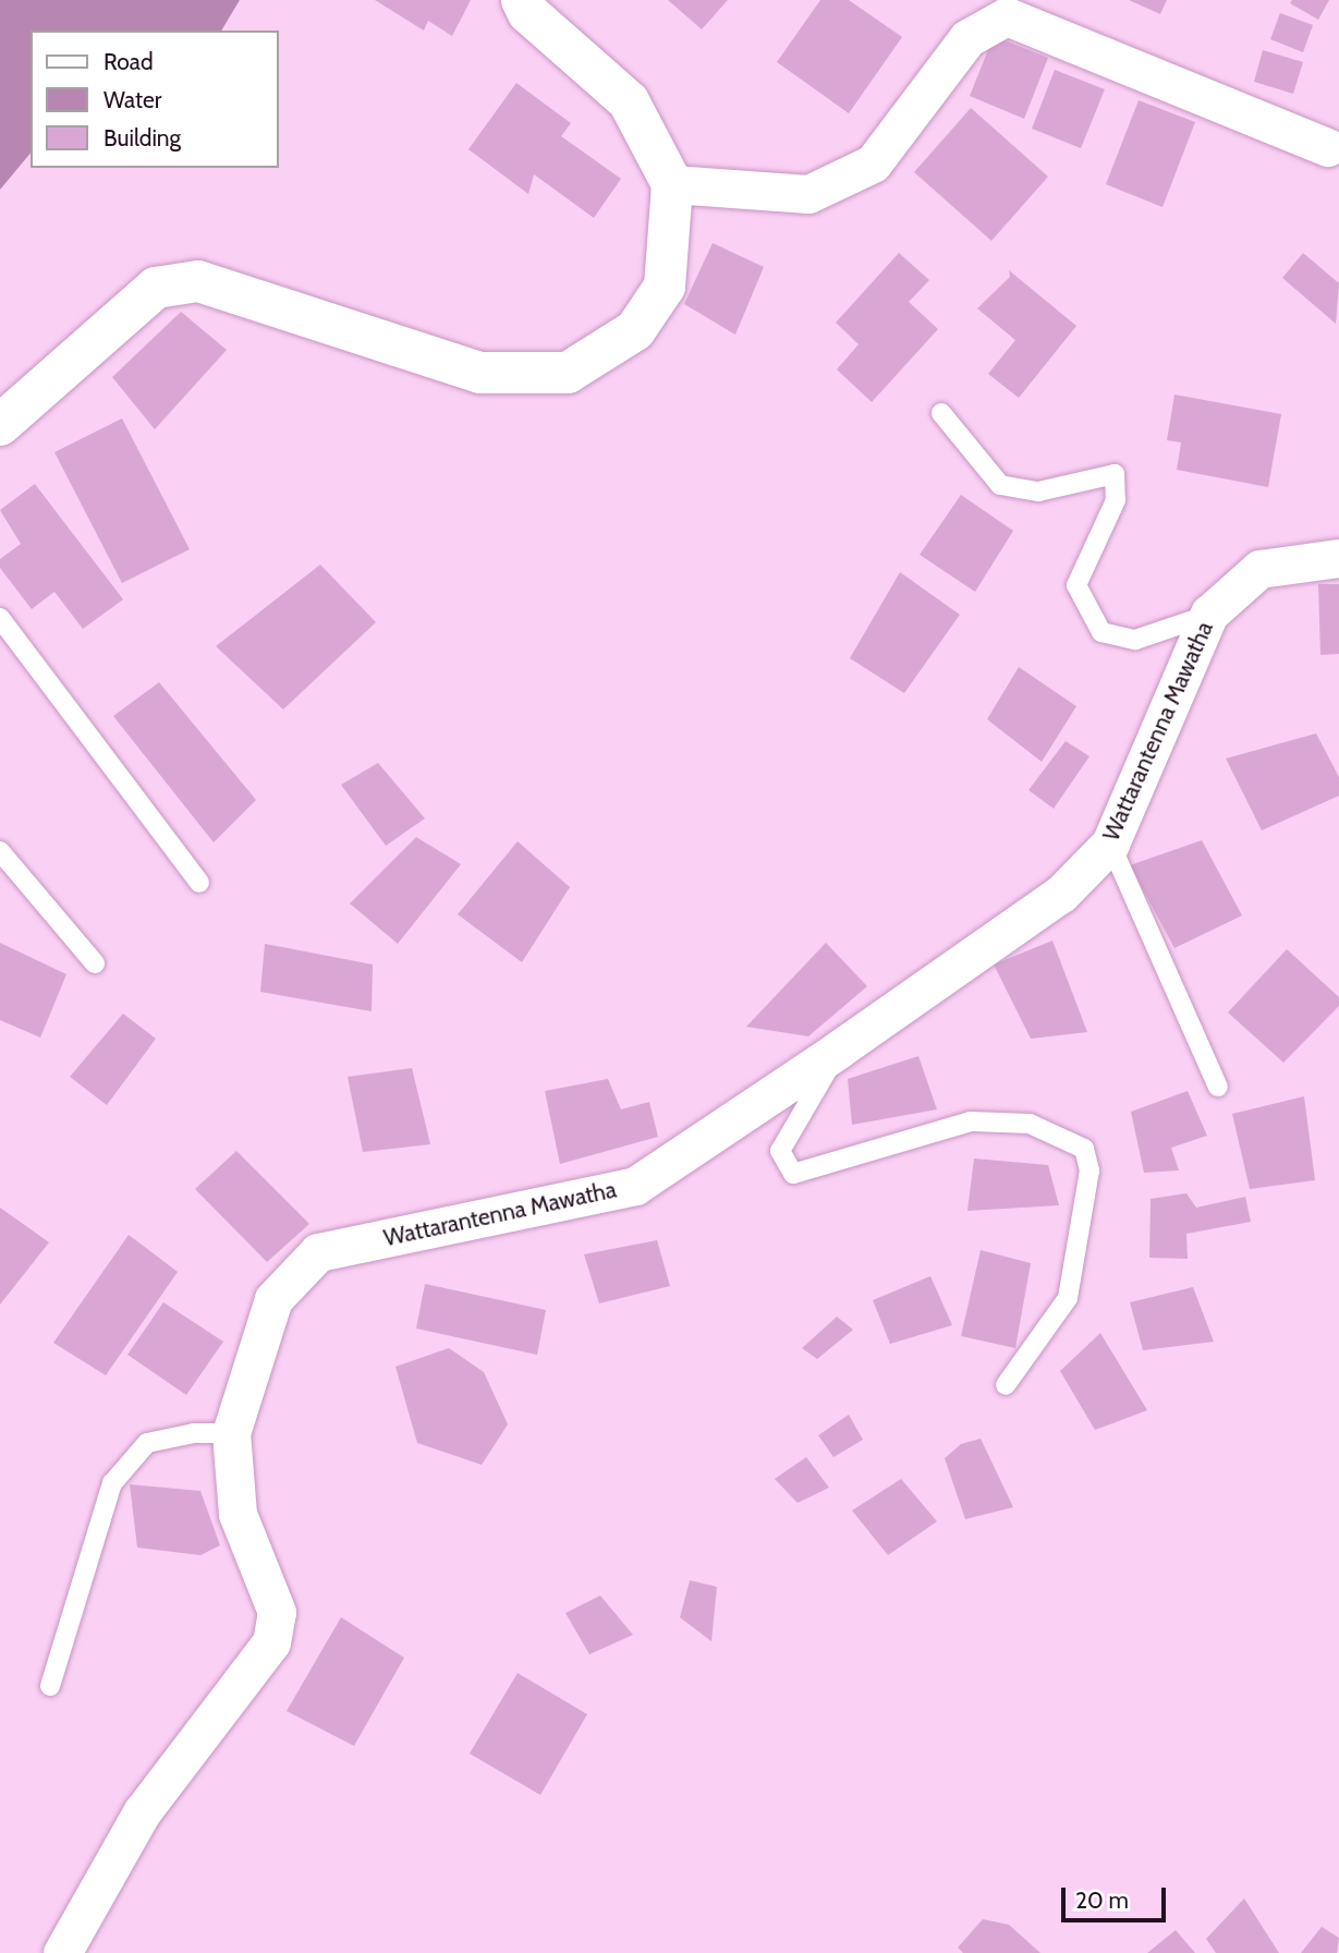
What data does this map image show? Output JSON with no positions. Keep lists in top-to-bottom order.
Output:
{
  "streets": {
    "street": ["Wattarantenna Mawatha"]
  },
  "legend": ["Road", "Water", "Building"],
  "scale_bar": "20 m"
}
